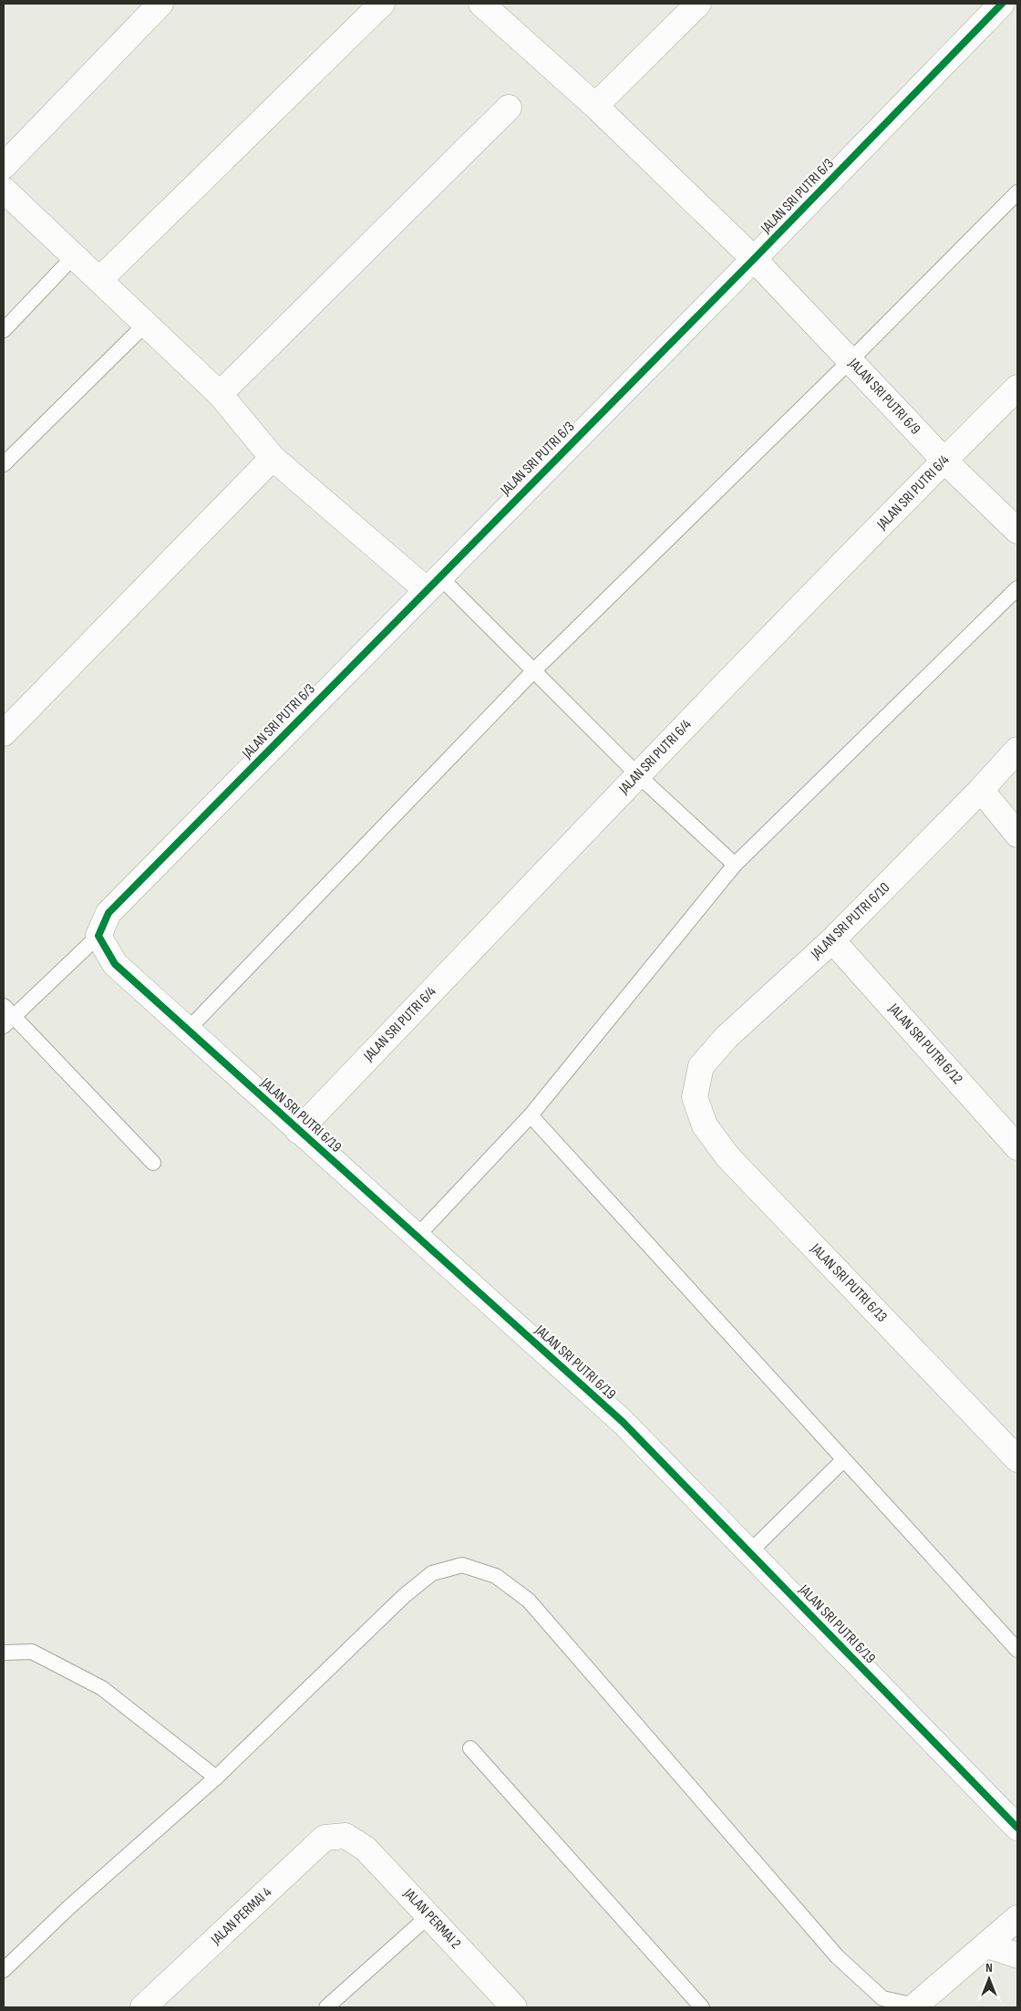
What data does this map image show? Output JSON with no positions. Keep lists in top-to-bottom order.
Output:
{
  "streets": {
    "street": [
      "JALAN SRI PUTRI 6/3",
      "JALAN SRI PUTRI 6/9",
      "JALAN SRI PUTRI 6/4",
      "JALAN SRI PUTRI 6/10",
      "JALAN SRI PUTRI 6/12",
      "JALAN SRI PUTRI 6/19",
      "JALAN SRI PUTRI 6/13",
      "JALAN PERMAI 4",
      "JALAN PERMAI 2"
    ]
  },
  "crossings": [
    ["JALAN SRI PUTRI 6/3", "JALAN SRI PUTRI 6/9"],
    ["JALAN SRI PUTRI 6/3", "JALAN SRI PUTRI 6/19"],
    ["JALAN SRI PUTRI 6/9", "JALAN SRI PUTRI 6/4"],
    ["JALAN SRI PUTRI 6/4", "JALAN SRI PUTRI 6/19"],
    ["JALAN SRI PUTRI 6/10", "JALAN SRI PUTRI 6/12"],
    ["JALAN SRI PUTRI 6/10", "JALAN SRI PUTRI 6/13"],
    ["JALAN PERMAI 4", "JALAN PERMAI 2"]
  ],
  "north": "top"
}
